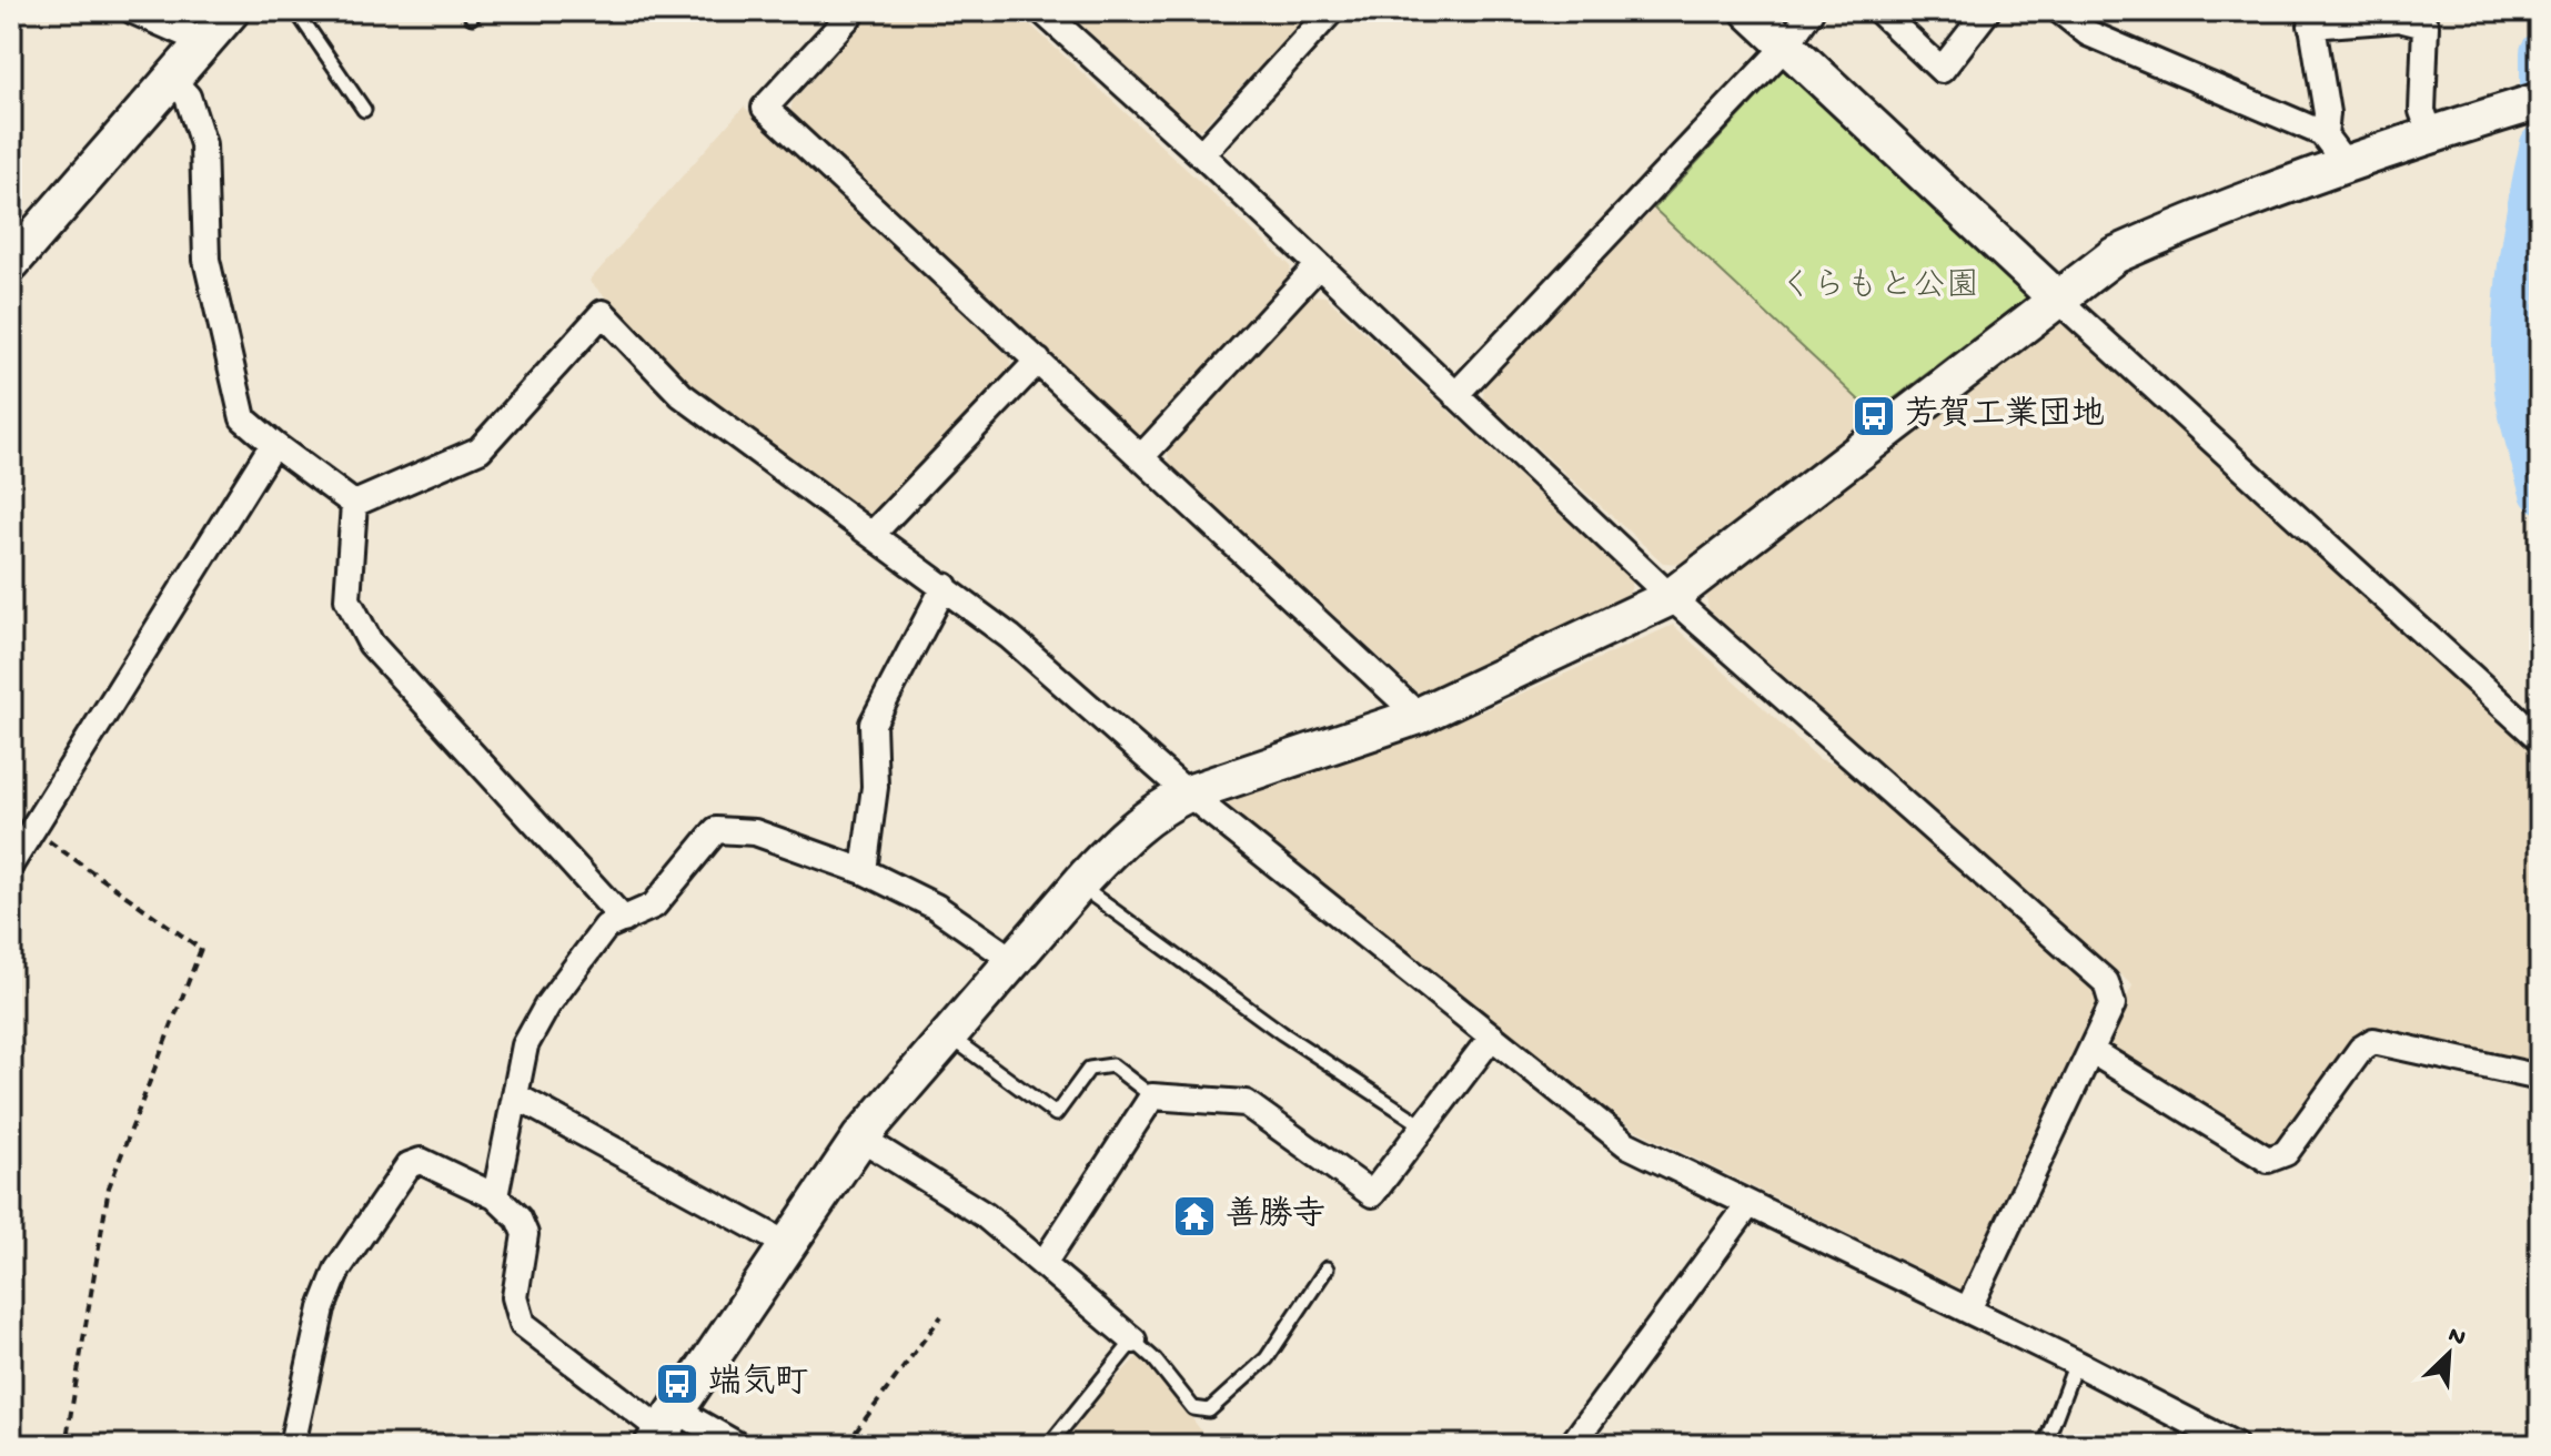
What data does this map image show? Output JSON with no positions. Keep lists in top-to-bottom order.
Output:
{
  "parks": ["くらもと公園"],
  "places": {
    "bus stop": ["芳賀工業団地", "端気町"],
    "temple": ["善勝寺"]
  },
  "north": "top right"
}
